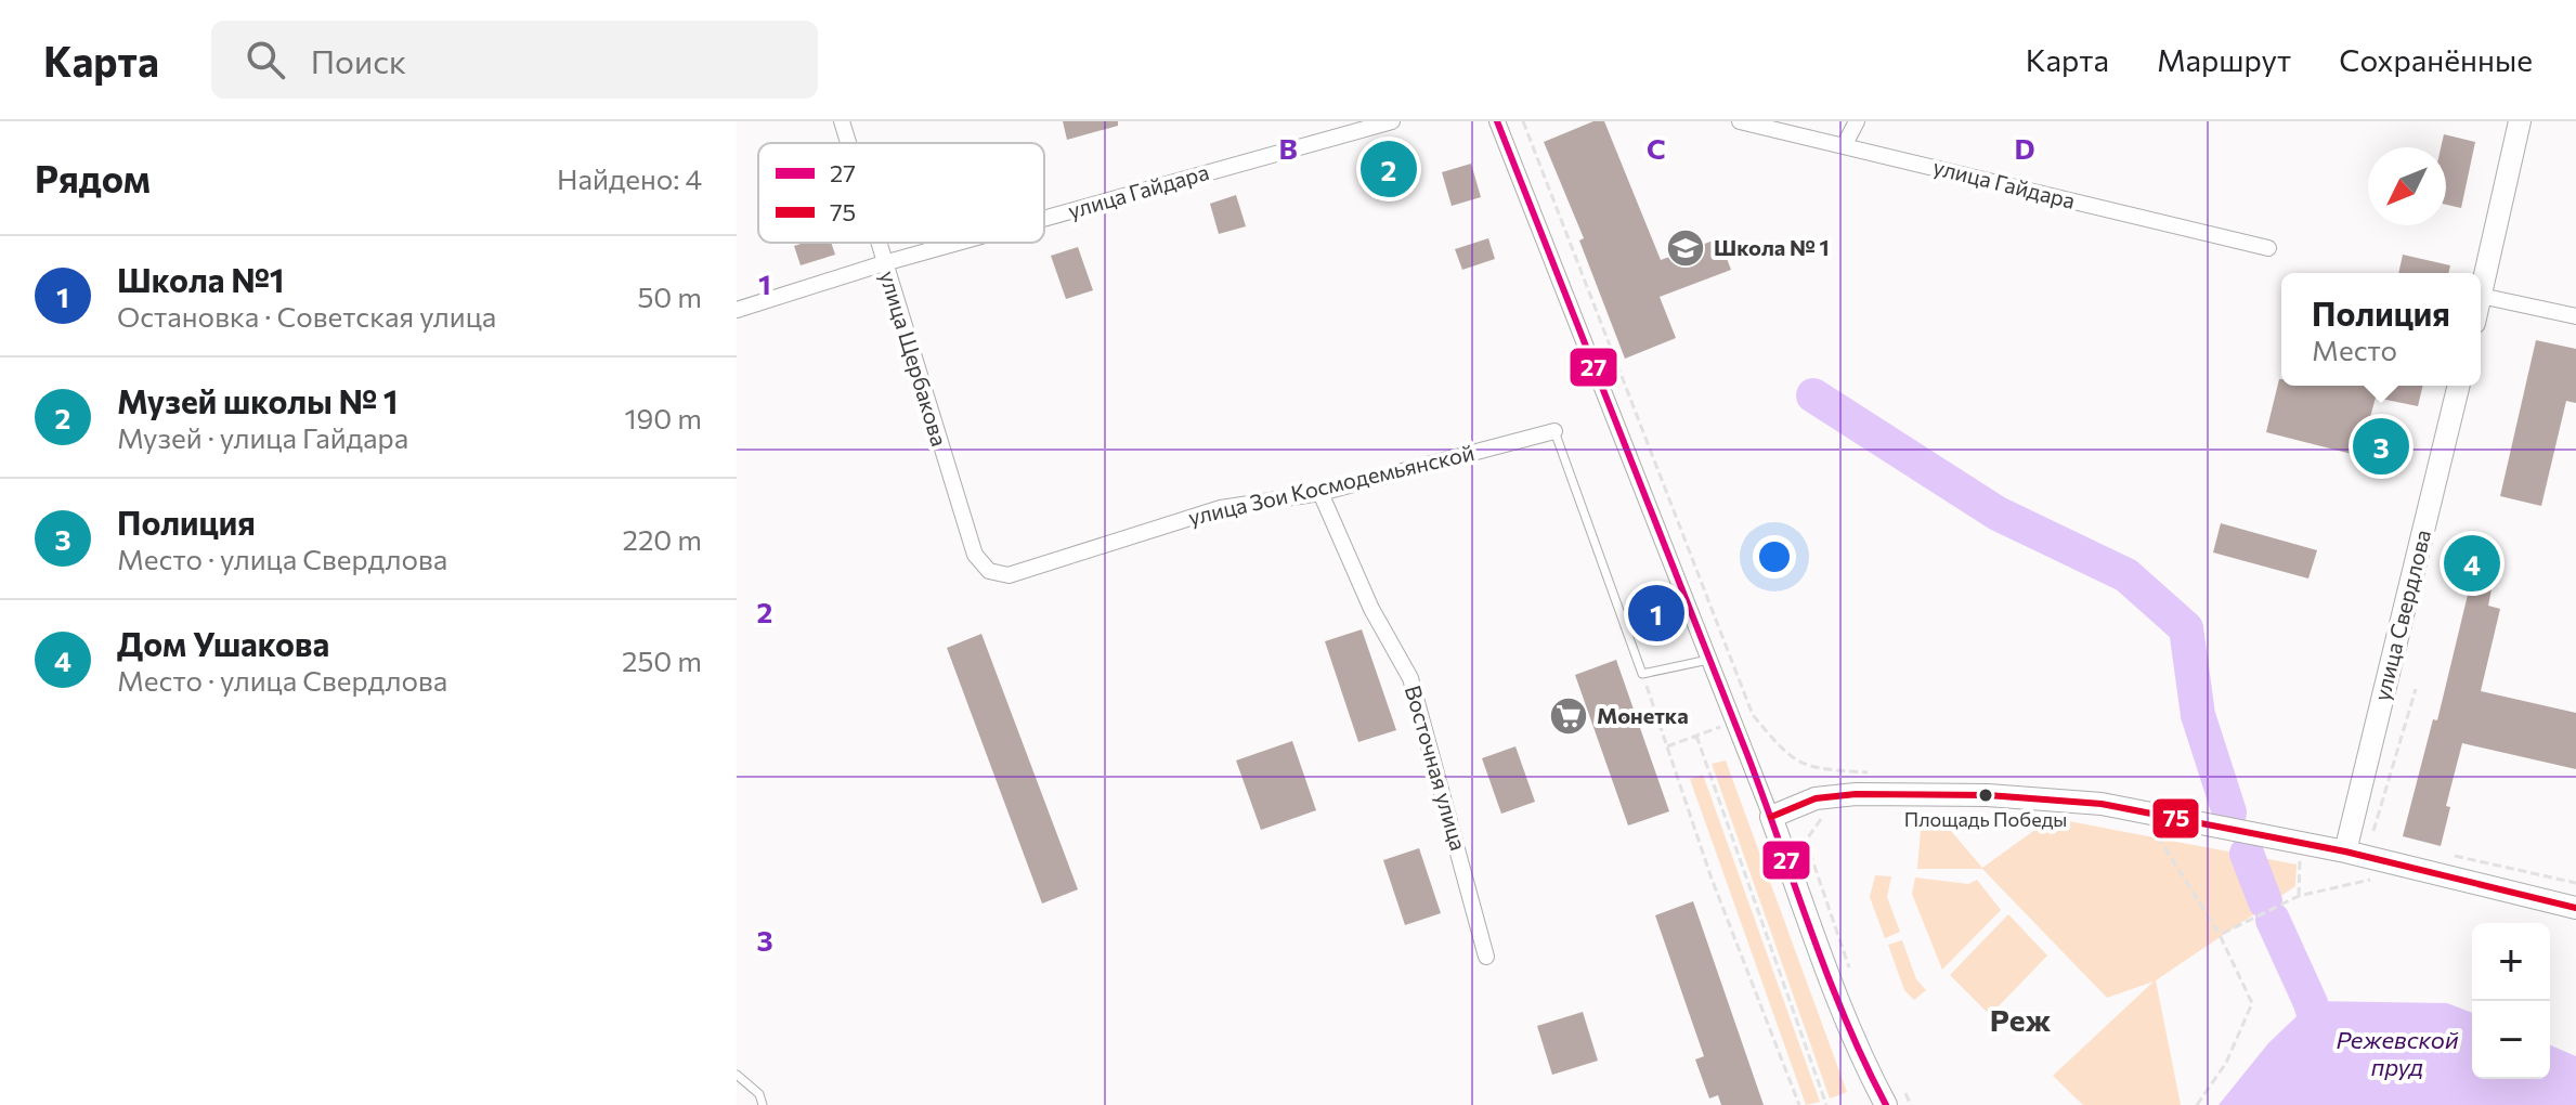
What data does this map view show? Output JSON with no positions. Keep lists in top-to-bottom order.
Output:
{
  "streets": {
    "main road": ["улица Свердлова"],
    "street": [
      "улица Гайдара",
      "улица Щербакова",
      "улица Зои Космодемьянской",
      "Восточная улица"
    ]
  },
  "crossings": [
    ["улица Гайдара", "улица Щербакова"],
    ["улица Щербакова", "улица Зои Космодемьянской"],
    ["улица Зои Космодемьянской", "Восточная улица"]
  ],
  "districts": ["Реж"],
  "water": ["Режевской пруд"],
  "places": {
    "school or university": ["Школа № 1"],
    "supermarket": ["Монетка"],
    "other": ["Площадь Победы"]
  },
  "lines": ["transit line 27", "transit line 75"],
  "legend": ["27", "75"],
  "north": "bottom left",
  "page": {
    "header": "Карта",
    "search": "Поиск",
    "nav": ["Карта", "Маршрут", "Сохранённые"],
    "heading": ["Рядом", "Найдено: 4"],
    "pins": [
      "2",
      "3",
      "4",
      "1"
    ],
    "list": [
      {
        "mark": "1",
        "name": "Школа №1",
        "note": "Остановка · Советская улица",
        "value": "50 m"
      },
      {
        "mark": "2",
        "name": "Музей школы № 1",
        "note": "Музей · улица Гайдара",
        "value": "190 m"
      },
      {
        "mark": "3",
        "name": "Полиция",
        "note": "Место · улица Свердлова",
        "value": "220 m"
      },
      {
        "mark": "4",
        "name": "Дом Ушакова",
        "note": "Место · улица Свердлова",
        "value": "250 m"
      }
    ],
    "popup": ["Полиция", "Место"],
    "map_buttons": ["+", "−"]
  },
  "grid": {
    "columns": ["B", "C", "D"],
    "rows": ["1", "2", "3"]
  }
}
